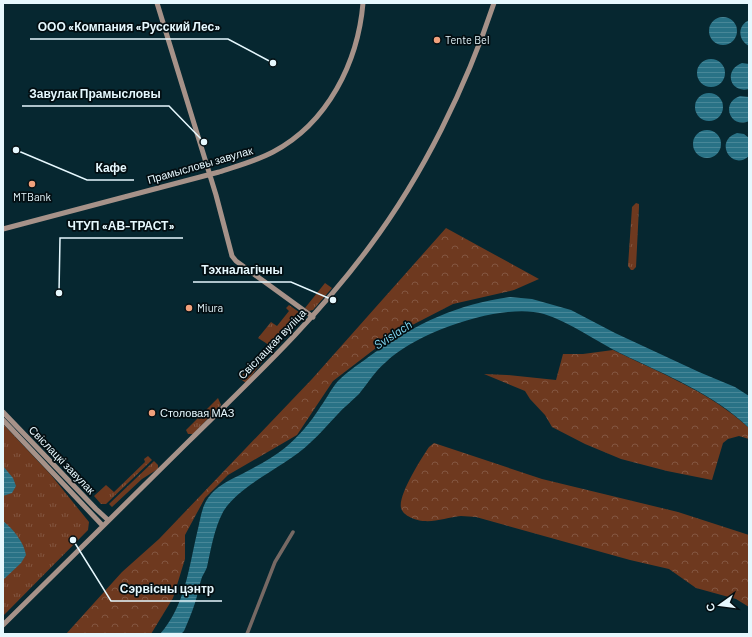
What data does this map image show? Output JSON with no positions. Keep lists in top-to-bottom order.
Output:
{
  "streets": {
    "street": ["Прамысловы завулак", "Свіслацкая вуліца", "Свіслацкі завулак"]
  },
  "crossings": [
    ["Свіслацкая вуліца", "Свіслацкі завулак"]
  ],
  "water": ["Svislach"],
  "places": [
    "Tente Bel",
    "ООО «Компания «Русский Лес»",
    "Завулак Прамысловы",
    "Кафе",
    "MTBank",
    "ЧТУП «АВ-ТРАСТ»",
    "Тэхналагічны",
    "Miura",
    "Столовая МАЗ",
    "Сэрвісны цэнтр"
  ],
  "north": "left"
}
